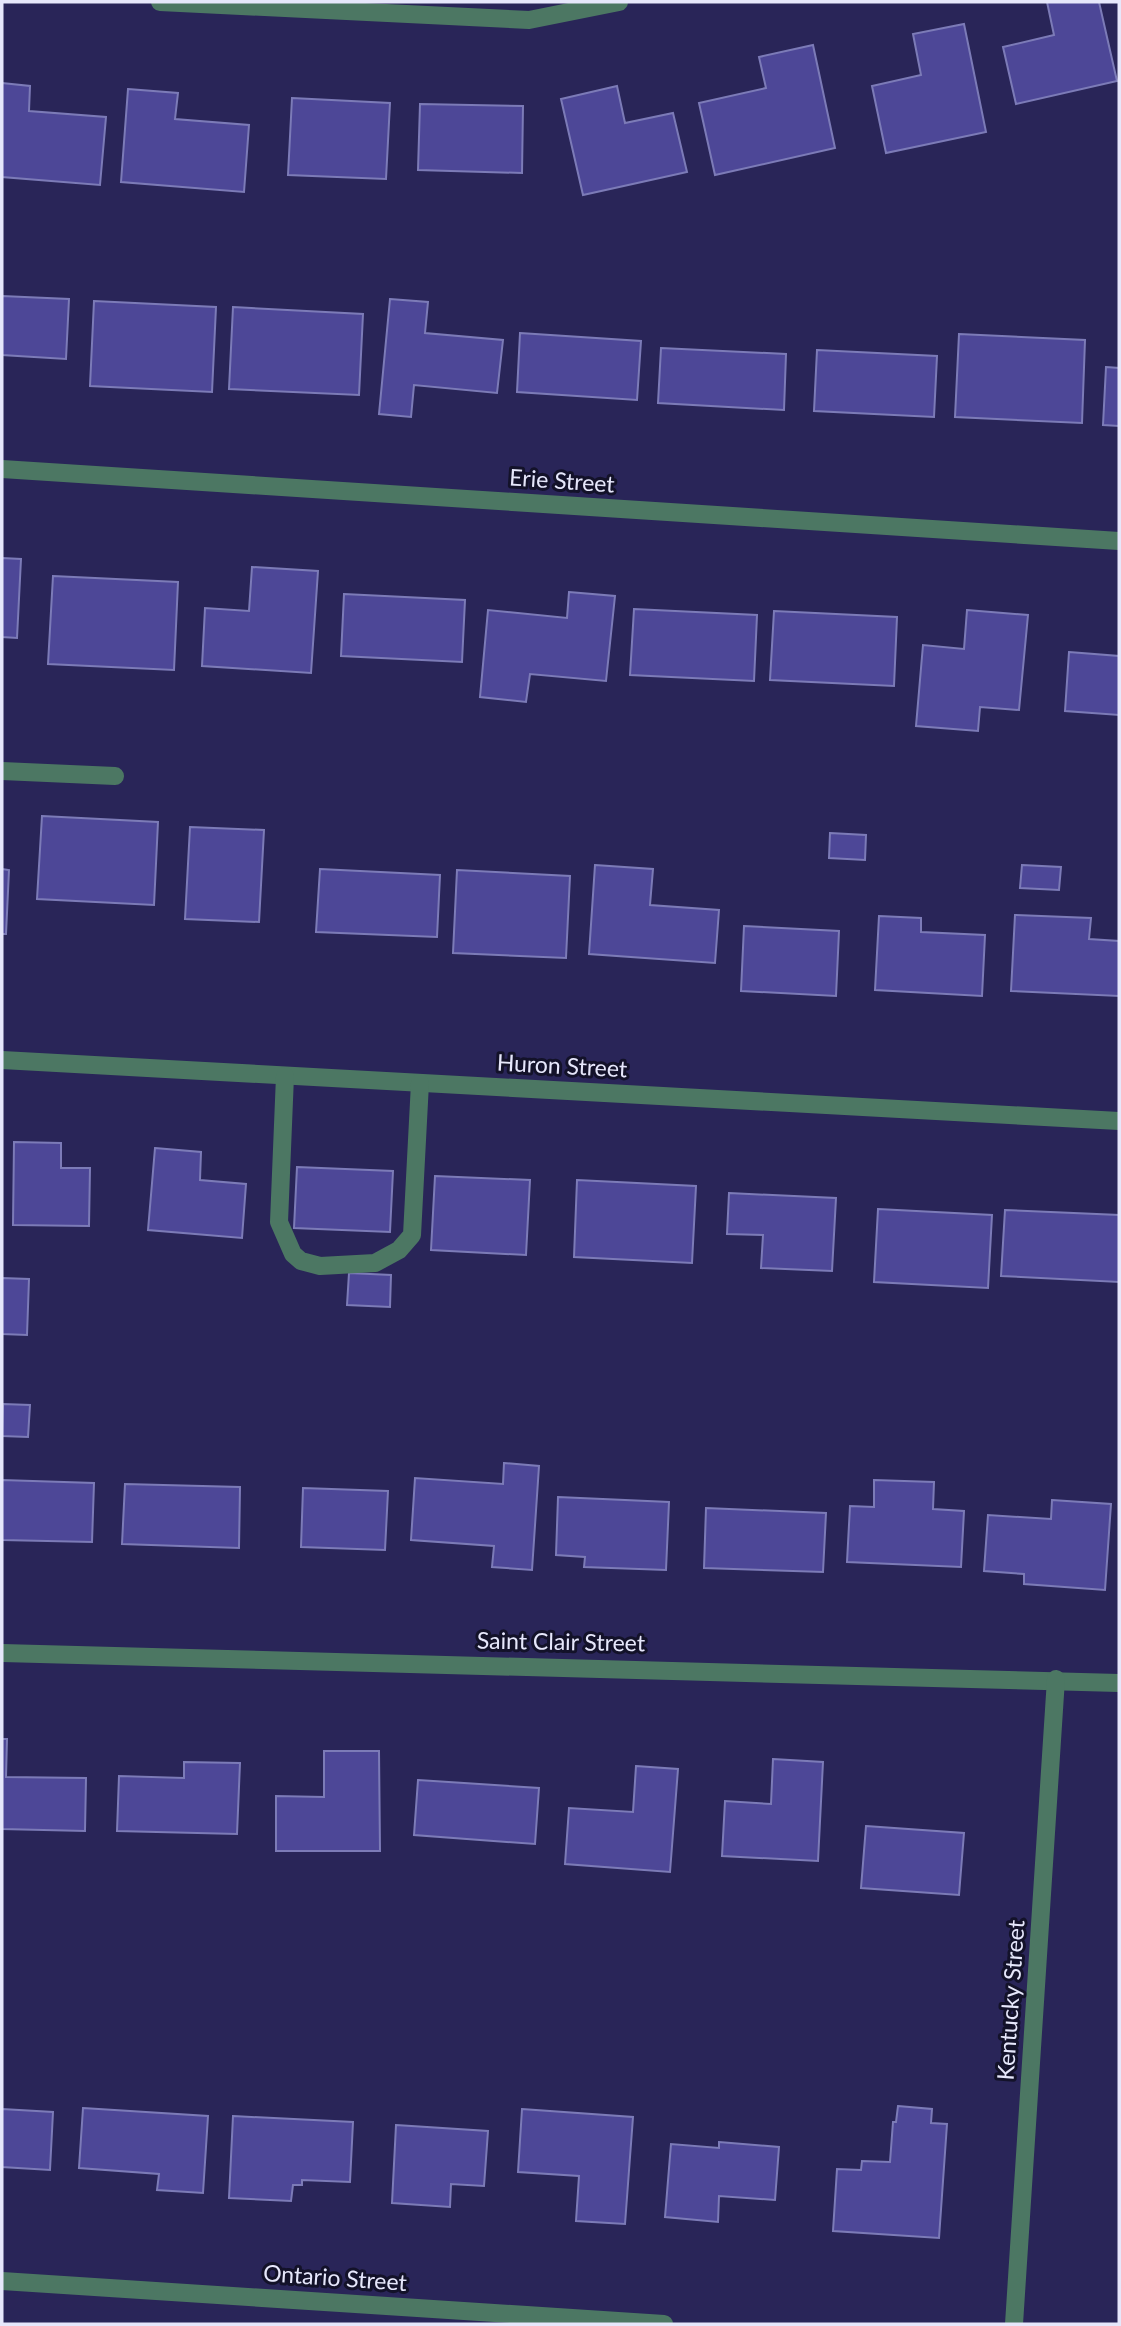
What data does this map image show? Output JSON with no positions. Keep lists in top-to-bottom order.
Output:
{
  "streets": {
    "street": [
      "Erie Street",
      "Huron Street",
      "Saint Clair Street",
      "Kentucky Street",
      "Ontario Street"
    ]
  },
  "crossings": [
    ["Saint Clair Street", "Kentucky Street"]
  ]
}
